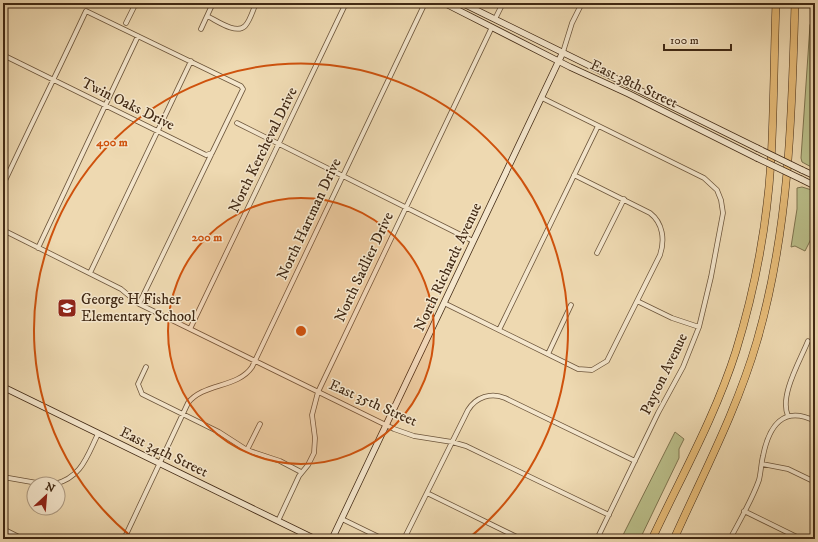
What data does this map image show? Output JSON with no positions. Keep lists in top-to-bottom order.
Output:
{
  "streets": {
    "street": [
      "East 38th Street",
      "Twin Oaks Drive",
      "North Kercheval Drive",
      "North Hartman Drive",
      "North Sadlier Drive",
      "North Richardt Avenue",
      "Payton Avenue",
      "East 35th Street",
      "East 34th Street"
    ]
  },
  "crossings": [
    ["East 38th Street", "North Sadlier Drive"],
    ["East 38th Street", "North Richardt Avenue"],
    ["North Kercheval Drive", "East 35th Street"],
    ["North Hartman Drive", "East 35th Street"],
    ["North Hartman Drive", "East 34th Street"],
    ["North Sadlier Drive", "East 35th Street"],
    ["North Sadlier Drive", "East 34th Street"],
    ["North Richardt Avenue", "East 35th Street"],
    ["Payton Avenue", "East 35th Street"]
  ],
  "places": {
    "school or university": ["George H Fisher Elementary School"]
  },
  "scale_bar": "100 m",
  "north": "top right",
  "rings": ["400 m", "200 m"]
}
